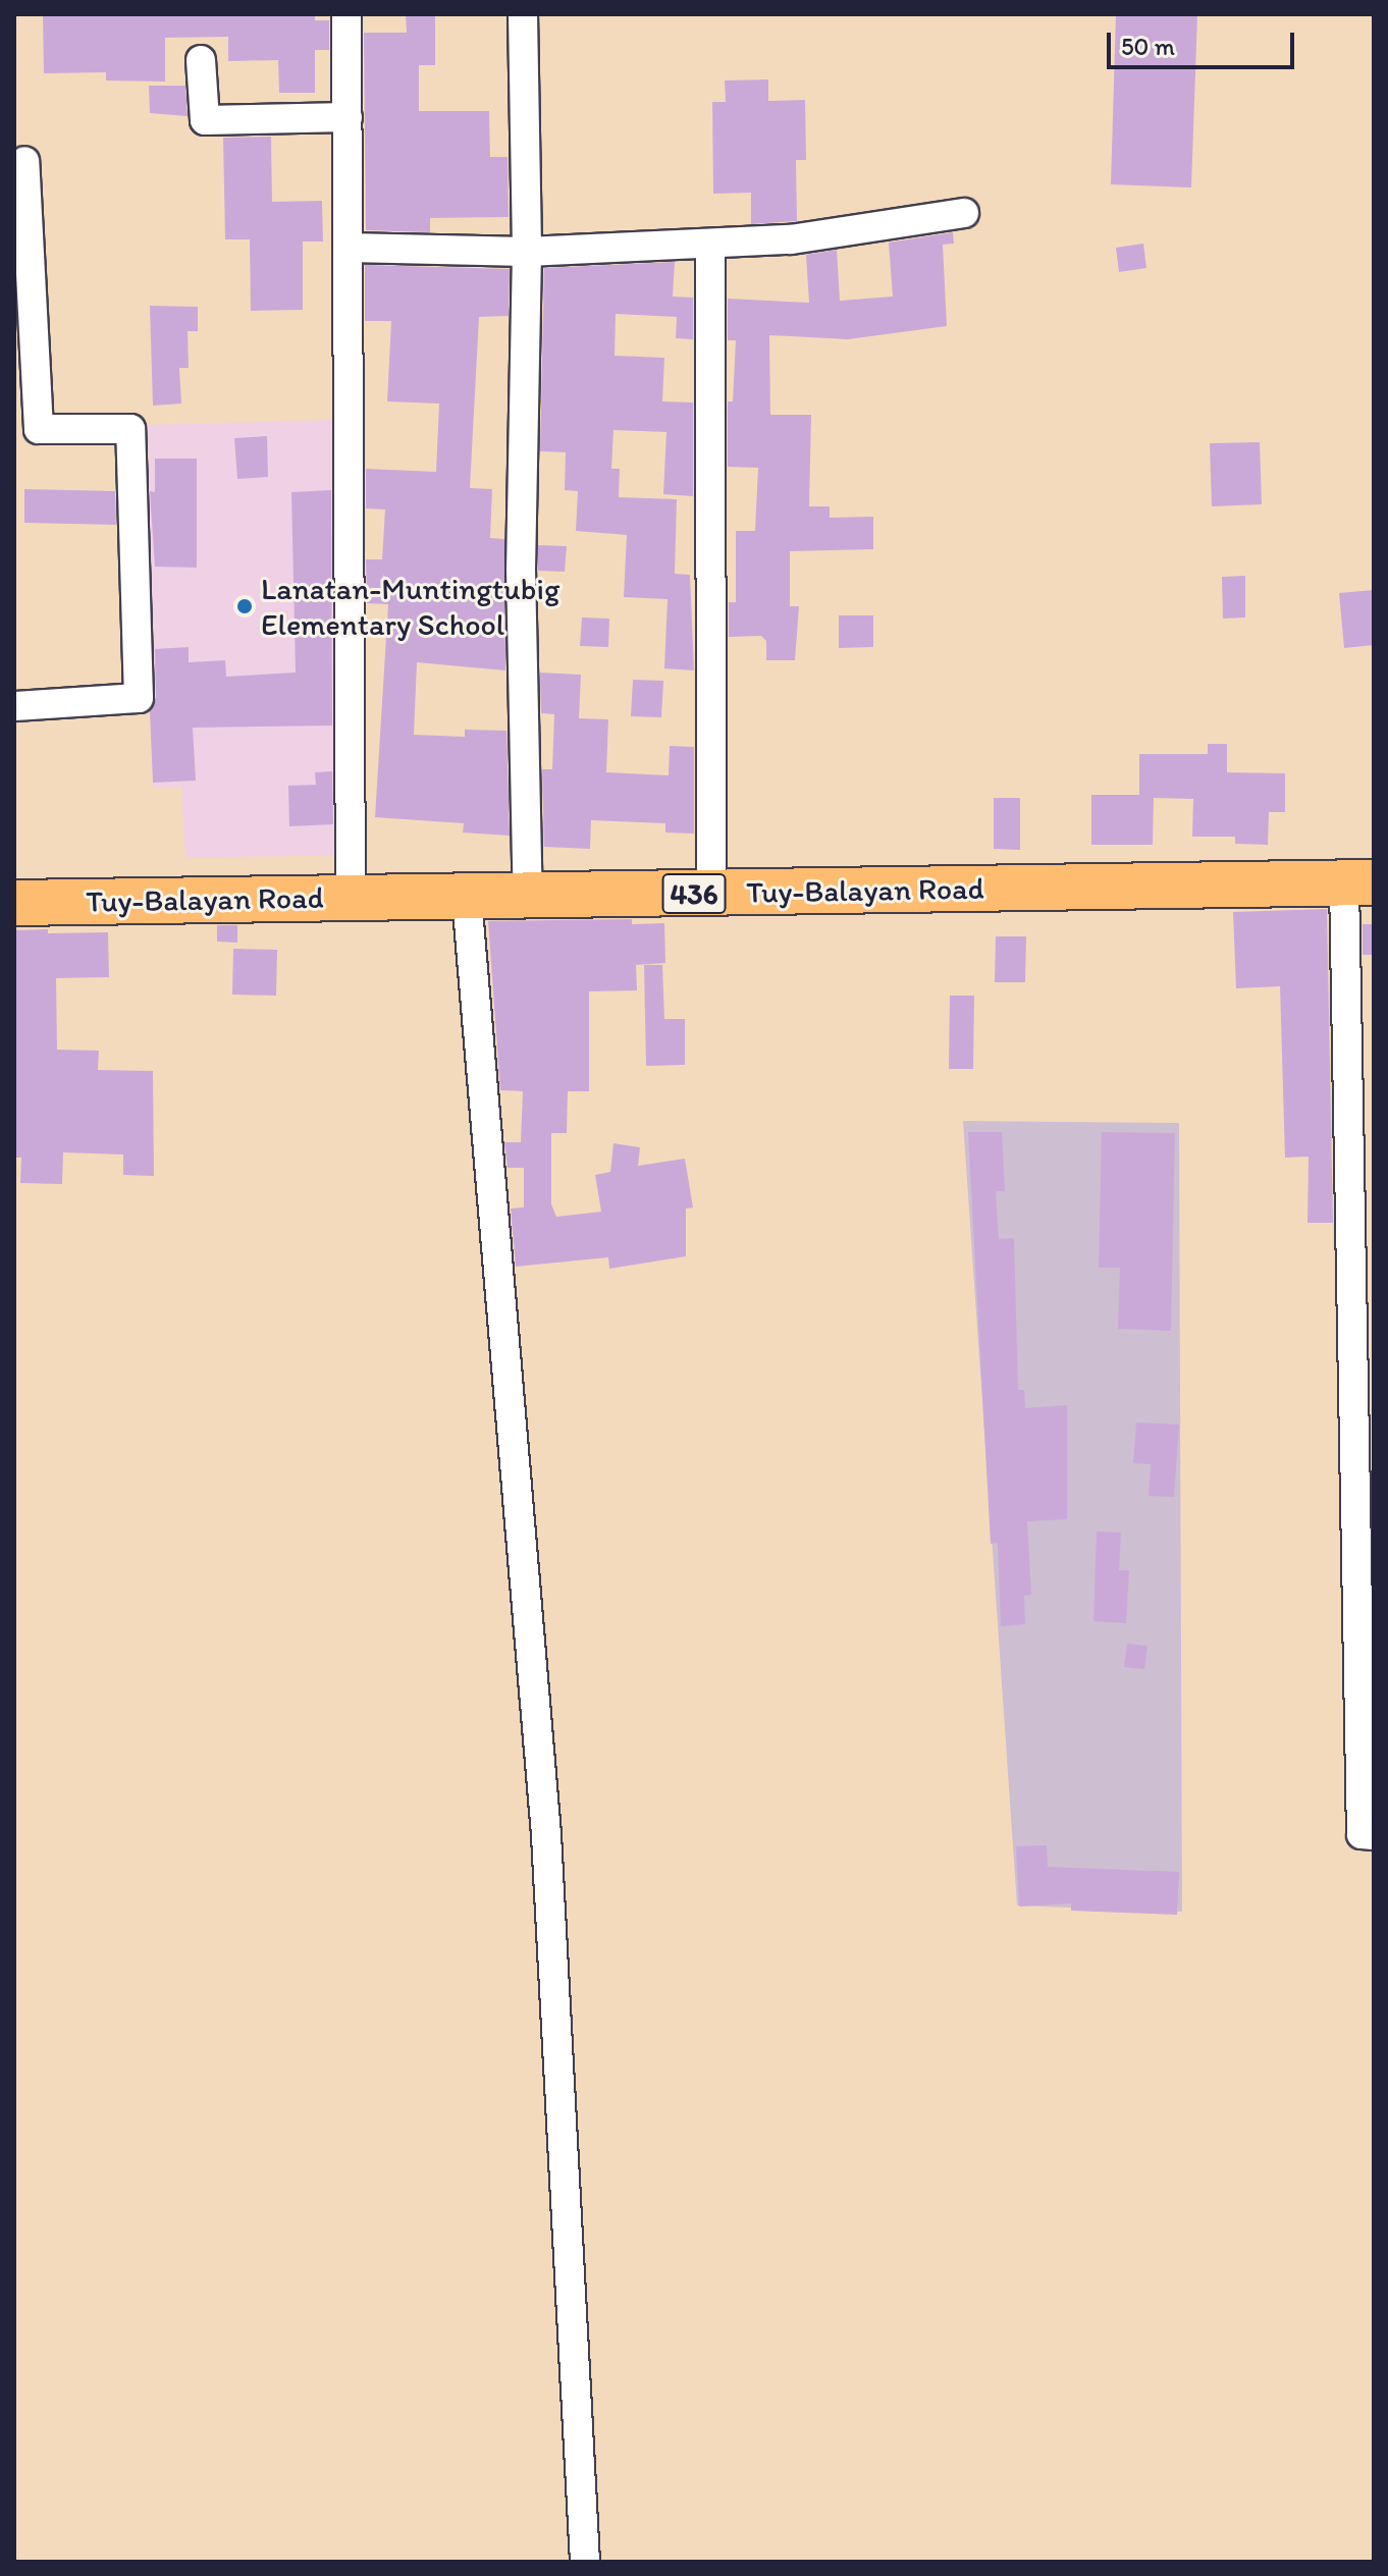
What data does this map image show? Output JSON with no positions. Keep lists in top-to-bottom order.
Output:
{
  "streets": {
    "main road": ["Tuy-Balayan Road", "436"]
  },
  "places": ["Lanatan-Muntingtubig Elementary School"],
  "scale_bar": "50 m"
}
